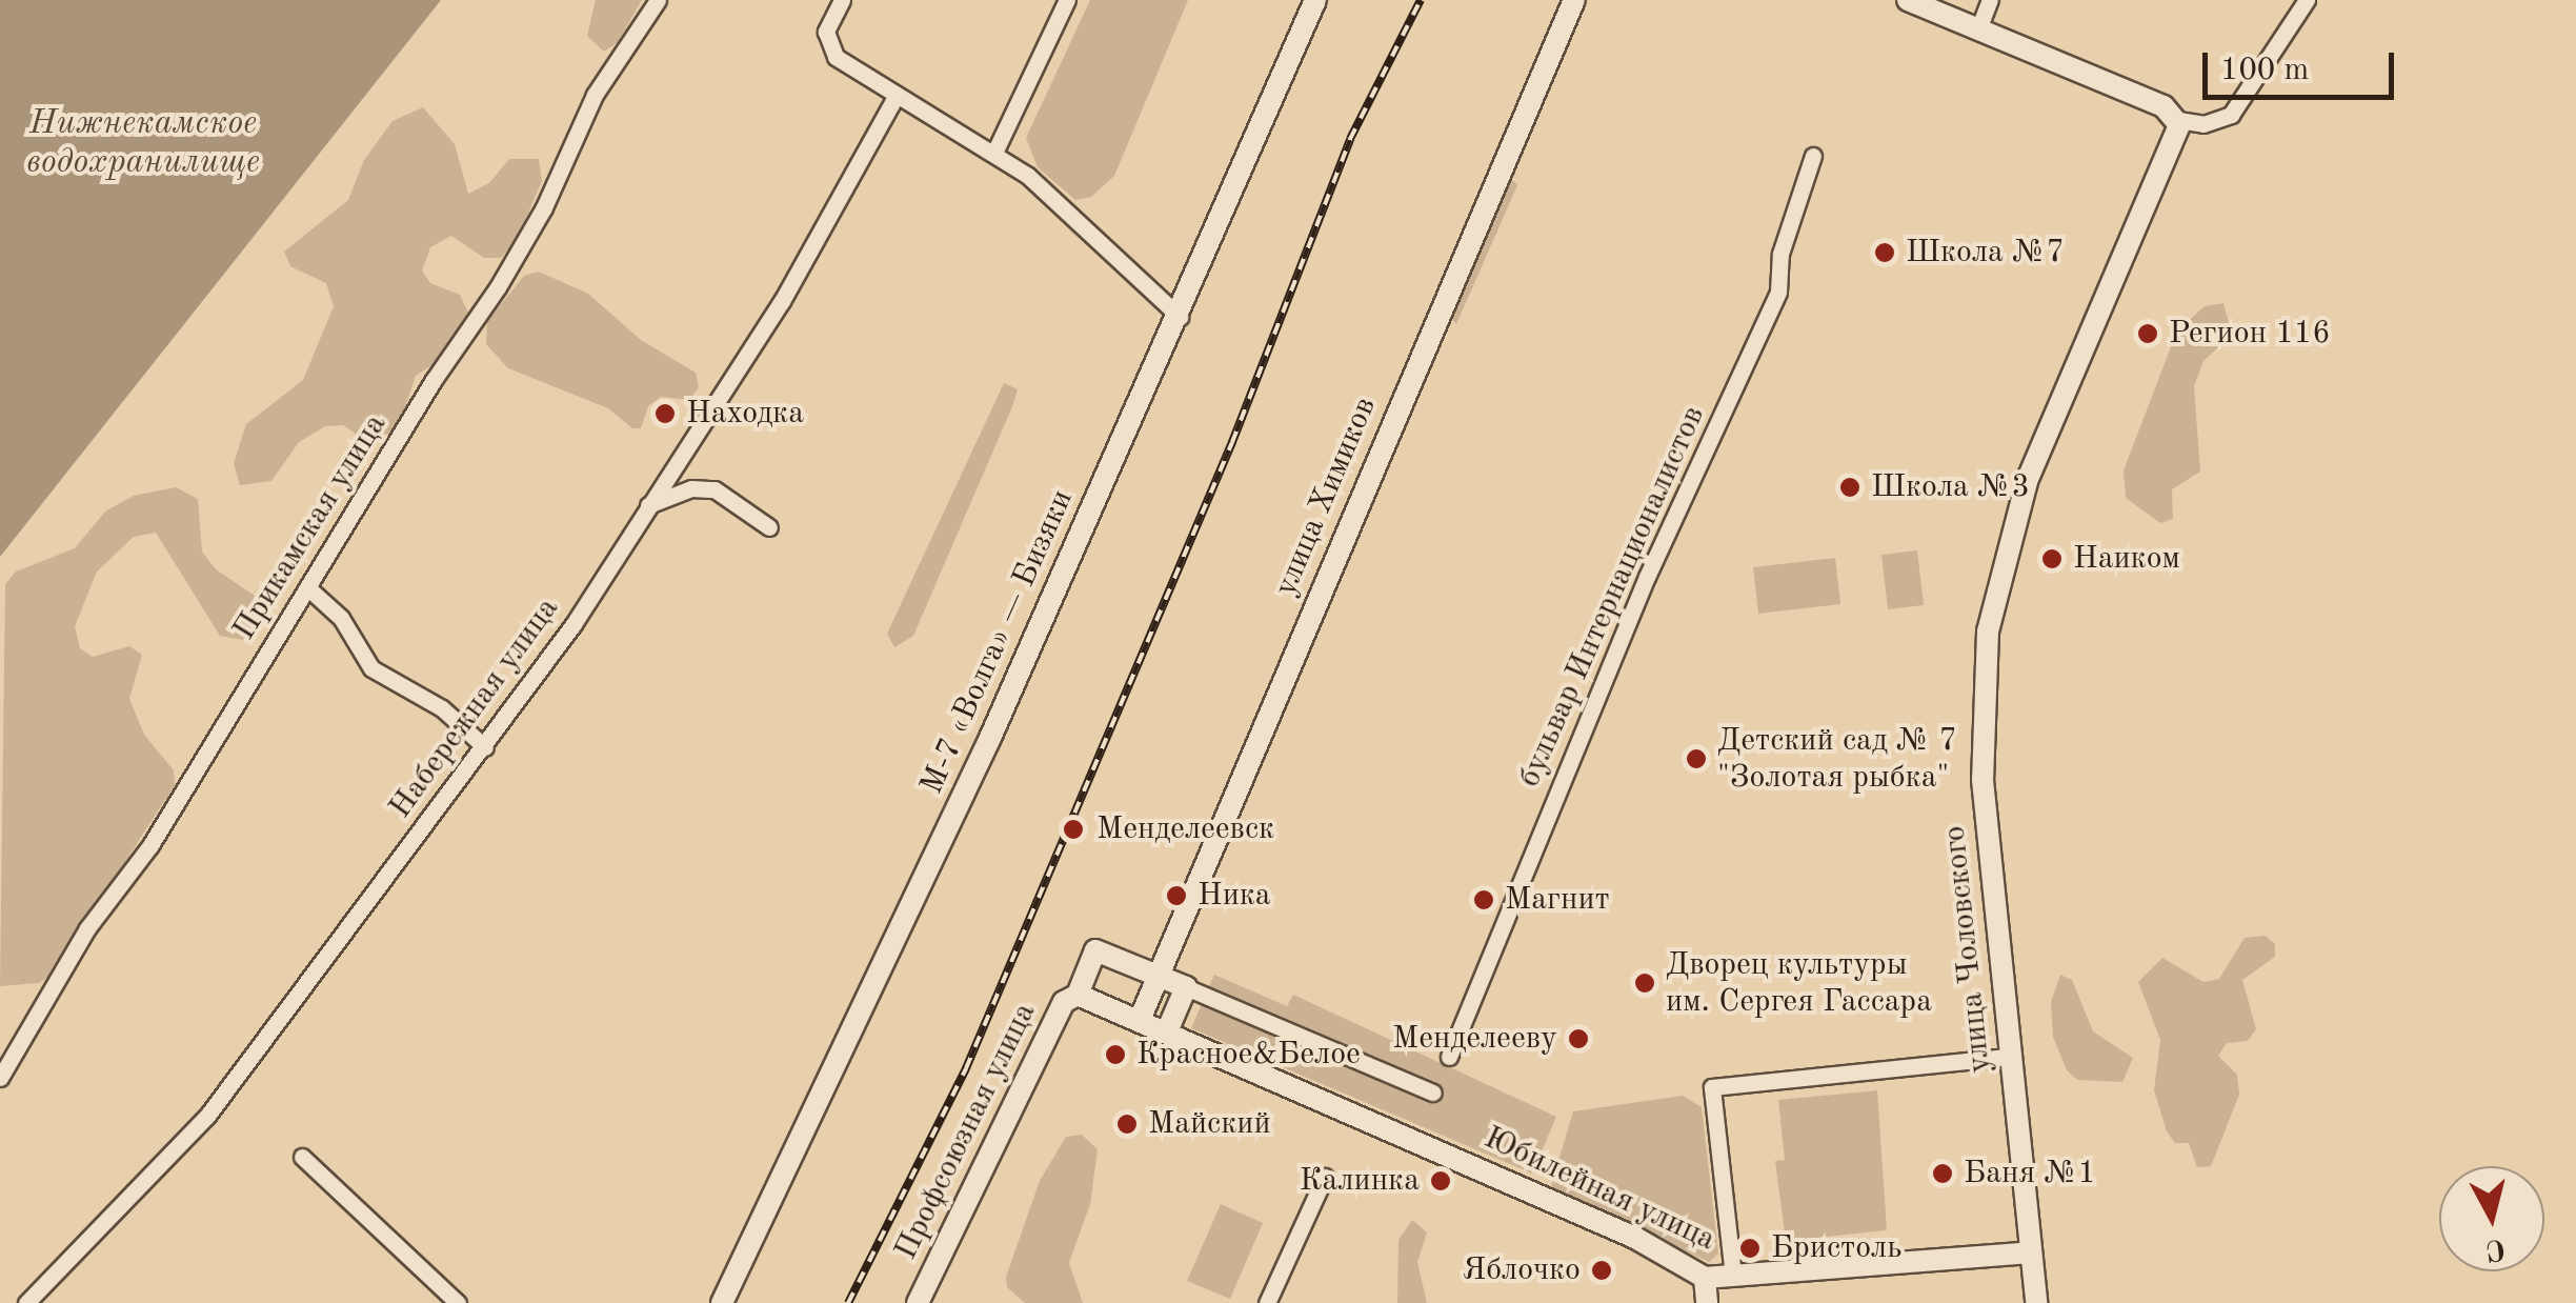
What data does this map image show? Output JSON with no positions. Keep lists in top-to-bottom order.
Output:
{
  "streets": {
    "main road": [
      "улица Химиков",
      "М-7 «Волга» — Бизяки",
      "улица Чоловского",
      "Профсоюзная улица",
      "Юбилейная улица"
    ],
    "street": ["Прикамская улица", "бульвар Интернационалистов", "Набережная улица"]
  },
  "crossings": [
    ["улица Химиков", "Профсоюзная улица"],
    ["улица Химиков", "Юбилейная улица"],
    ["улица Чоловского", "Юбилейная улица"],
    ["Профсоюзная улица", "Юбилейная улица"]
  ],
  "water": ["Нижнекамское водохранилище"],
  "places": [
    "Школа №7",
    "Регион 116",
    "Находка",
    "Школа №3",
    "Наиком",
    "Детский сад № 7 \"Золотая рыбка\"",
    "Менделеевск",
    "Ника",
    "Магнит",
    "Дворец культуры им. Сергея Гассара",
    "Менделееву",
    "Красное&Белое",
    "Майский",
    "Баня №1",
    "Калинка",
    "Бристоль",
    "Яблочко"
  ],
  "scale_bar": "100 m",
  "north": "bottom"
}
